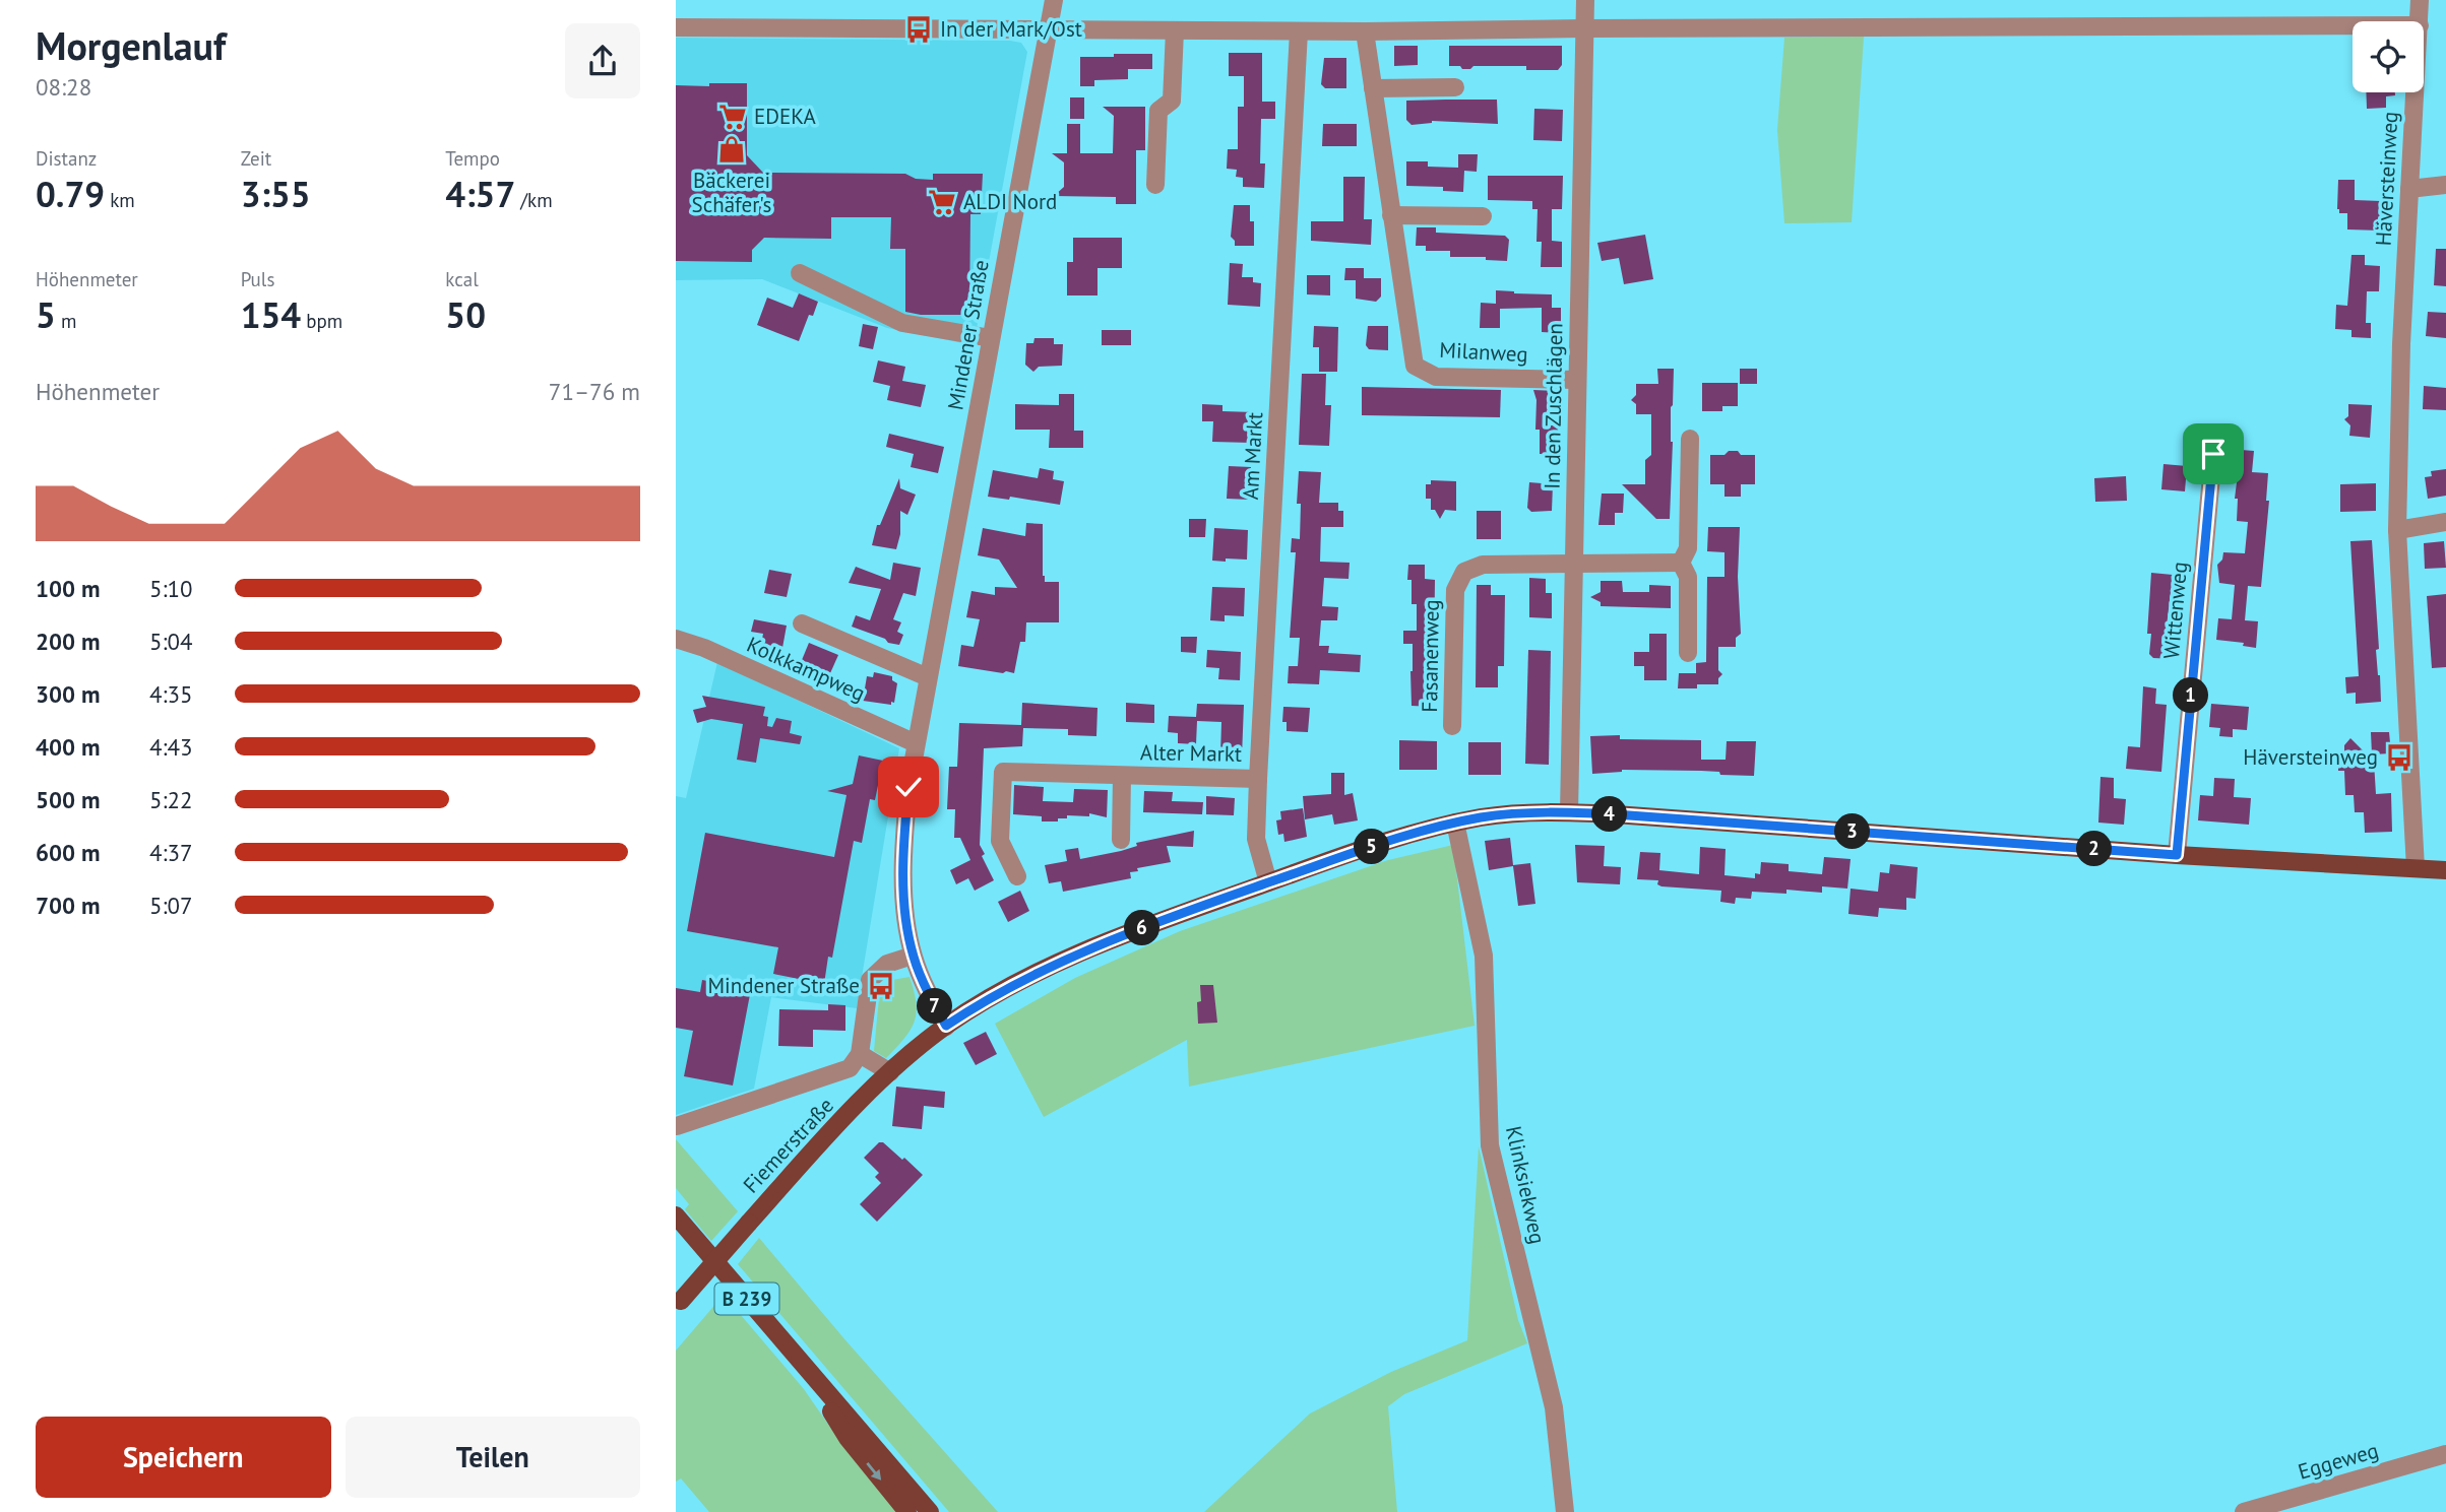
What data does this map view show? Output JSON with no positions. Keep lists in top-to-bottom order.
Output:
{
  "streets": {
    "main road": ["Fiemerstraße", "B 239"],
    "street": [
      "Häversteinweg",
      "Mindener Straße",
      "Milanweg",
      "In den Zuschlägen",
      "Am Markt",
      "Wittenweg",
      "Fasanenweg",
      "Kolkkampweg",
      "Alter Markt",
      "Klinksiekweg",
      "Eggeweg"
    ]
  },
  "crossings": [
    ["Häversteinweg", "Fiemerstraße"],
    ["Mindener Straße", "Kolkkampweg"],
    ["Mindener Straße", "Fiemerstraße"],
    ["Milanweg", "In den Zuschlägen"],
    ["In den Zuschlägen", "Fasanenweg"],
    ["In den Zuschlägen", "Fiemerstraße"],
    ["Am Markt", "Alter Markt"],
    ["Am Markt", "Fiemerstraße"],
    ["Wittenweg", "Fiemerstraße"],
    ["Fiemerstraße", "Klinksiekweg"]
  ],
  "places": {
    "bus stop": ["In der Mark/Ost", "Häversteinweg", "Mindener Straße"],
    "supermarket": ["EDEKA", "ALDI Nord"],
    "shop": ["Bäckerei Schäfer's"]
  },
  "page": {
    "heading": ["Morgenlauf", "08:28"],
    "stats": [
      ["Distanz", "0.79 km"],
      ["Zeit", "3:55"],
      ["Tempo", "4:57 /km"],
      ["Höhenmeter", "5 m"],
      ["Puls", "154 bpm"],
      ["kcal", "50"]
    ],
    "chart": ["Höhenmeter", "71–76 m"],
    "list": [
      {
        "name": "100 m",
        "note": "5:10"
      },
      {
        "name": "200 m",
        "note": "5:04"
      },
      {
        "name": "300 m",
        "note": "4:35"
      },
      {
        "name": "400 m",
        "note": "4:43"
      },
      {
        "name": "500 m",
        "note": "5:22"
      },
      {
        "name": "600 m",
        "note": "4:37"
      },
      {
        "name": "700 m",
        "note": "5:07"
      }
    ],
    "pins": [
      "1",
      "4",
      "3",
      "5",
      "2",
      "6",
      "7"
    ],
    "buttons": ["Speichern", "Teilen"]
  }
}
